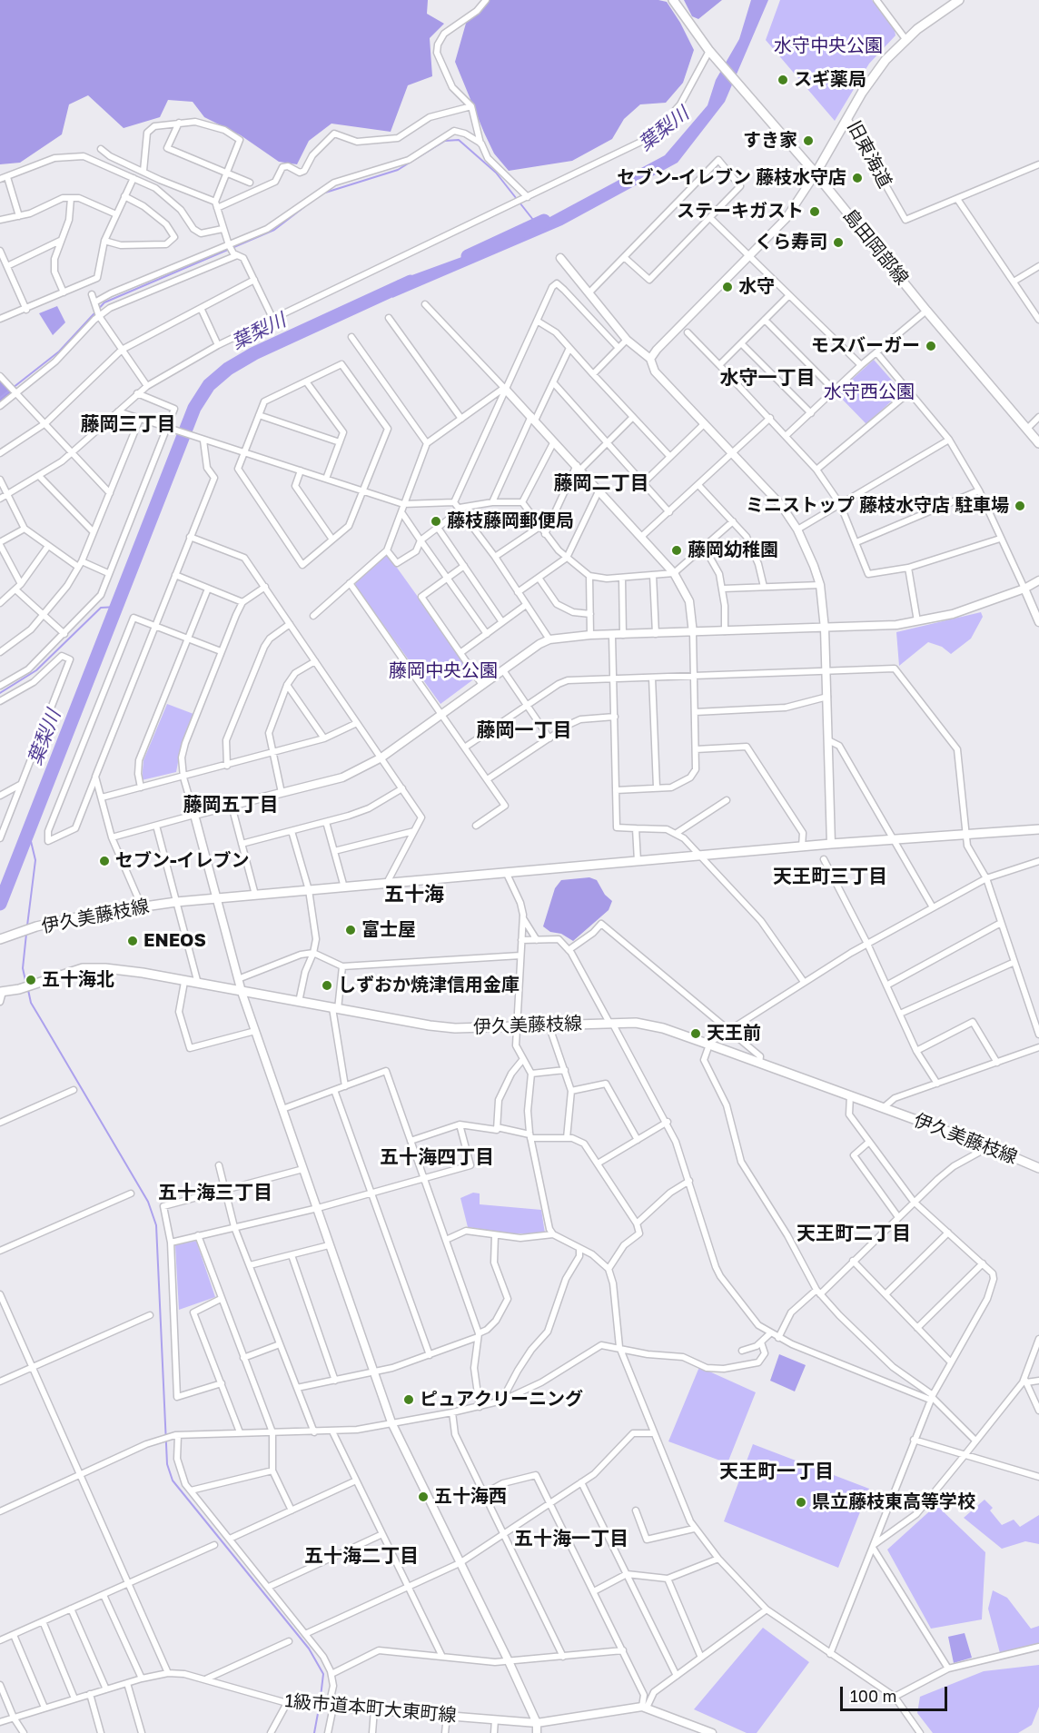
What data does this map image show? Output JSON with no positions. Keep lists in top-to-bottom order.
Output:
{
  "streets": {
    "main road": ["旧東海道", "島田岡部線", "伊久美藤枝線"],
    "street": ["1級市道本町大東町線"]
  },
  "districts": [
    "水守一丁目",
    "藤岡三丁目",
    "藤岡二丁目",
    "藤岡一丁目",
    "藤岡五丁目",
    "天王町三丁目",
    "五十海",
    "五十海四丁目",
    "五十海三丁目",
    "天王町二丁目",
    "天王町一丁目",
    "五十海一丁目",
    "五十海二丁目"
  ],
  "water": ["葉梨川"],
  "parks": ["水守中央公園", "水守西公園", "藤岡中央公園"],
  "places": [
    "スギ薬局",
    "すき家",
    "セブン-イレブン 藤枝水守店",
    "ステーキガスト",
    "くら寿司",
    "水守",
    "モスバーガー",
    "ミニストップ 藤枝水守店 駐車場",
    "藤枝藤岡郵便局",
    "藤岡幼稚園",
    "セブン-イレブン",
    "富士屋",
    "ENEOS",
    "五十海北",
    "しずおか焼津信用金庫",
    "天王前",
    "ピュアクリーニング",
    "五十海西",
    "県立藤枝東高等学校"
  ],
  "scale_bar": "100 m"
}
